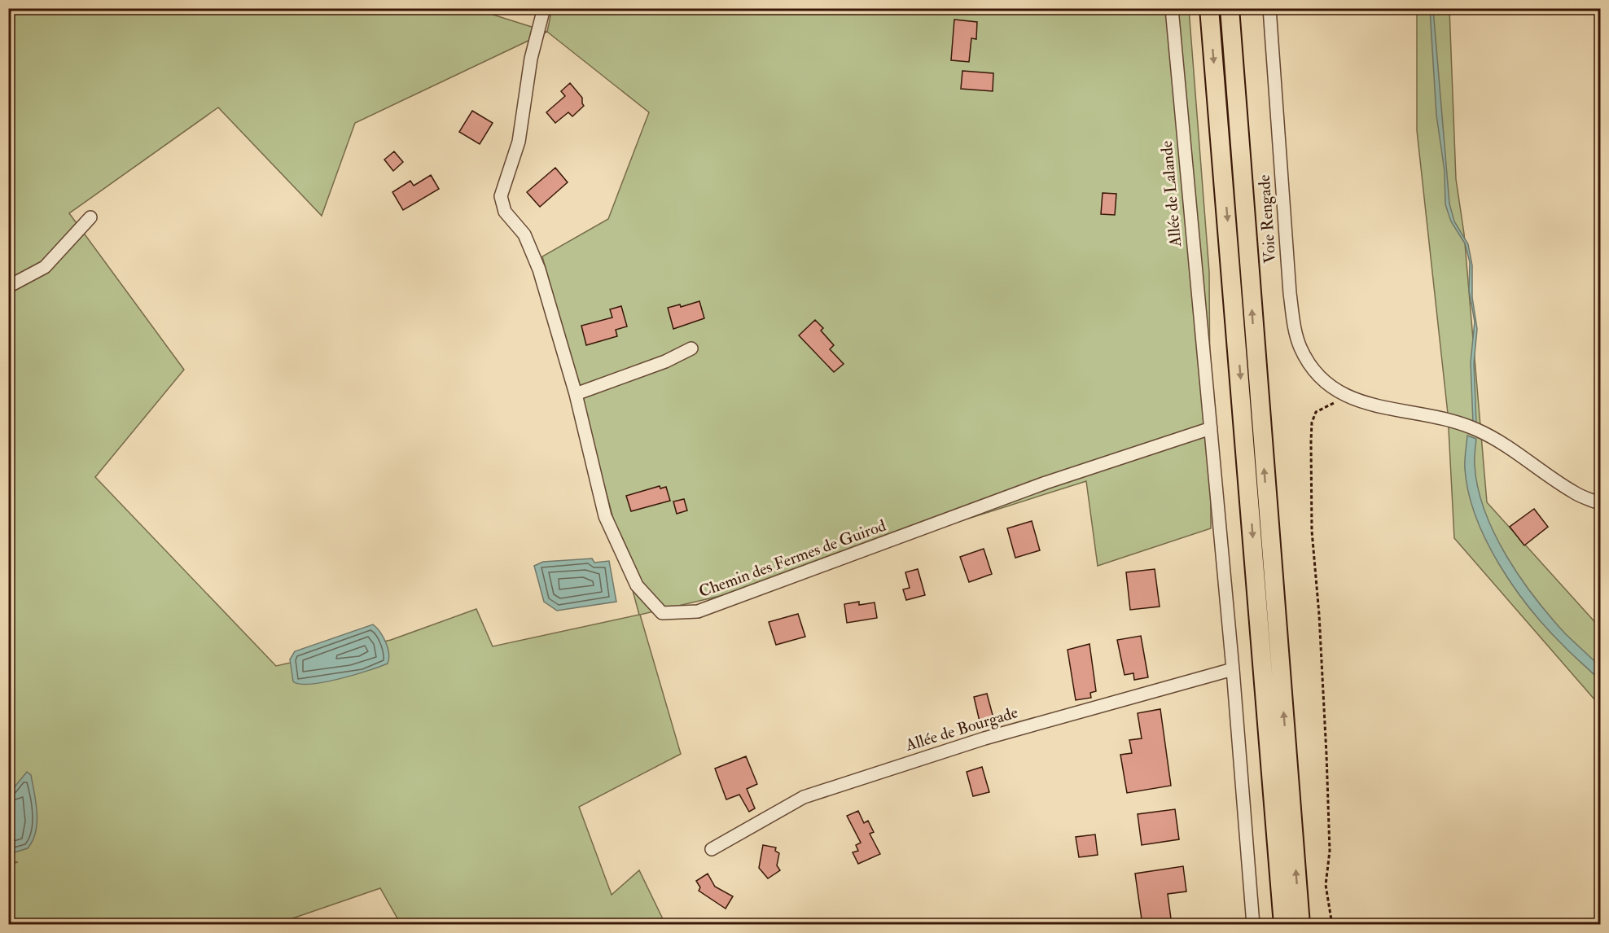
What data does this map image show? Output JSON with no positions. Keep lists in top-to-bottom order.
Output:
{
  "streets": {
    "street": [
      "Allée de Lalande",
      "Voie Rengade",
      "Chemin des Fermes de Guirod",
      "Allée de Bourgade"
    ]
  },
  "crossings": [
    ["Allée de Lalande", "Chemin des Fermes de Guirod"],
    ["Allée de Lalande", "Allée de Bourgade"]
  ]
}
